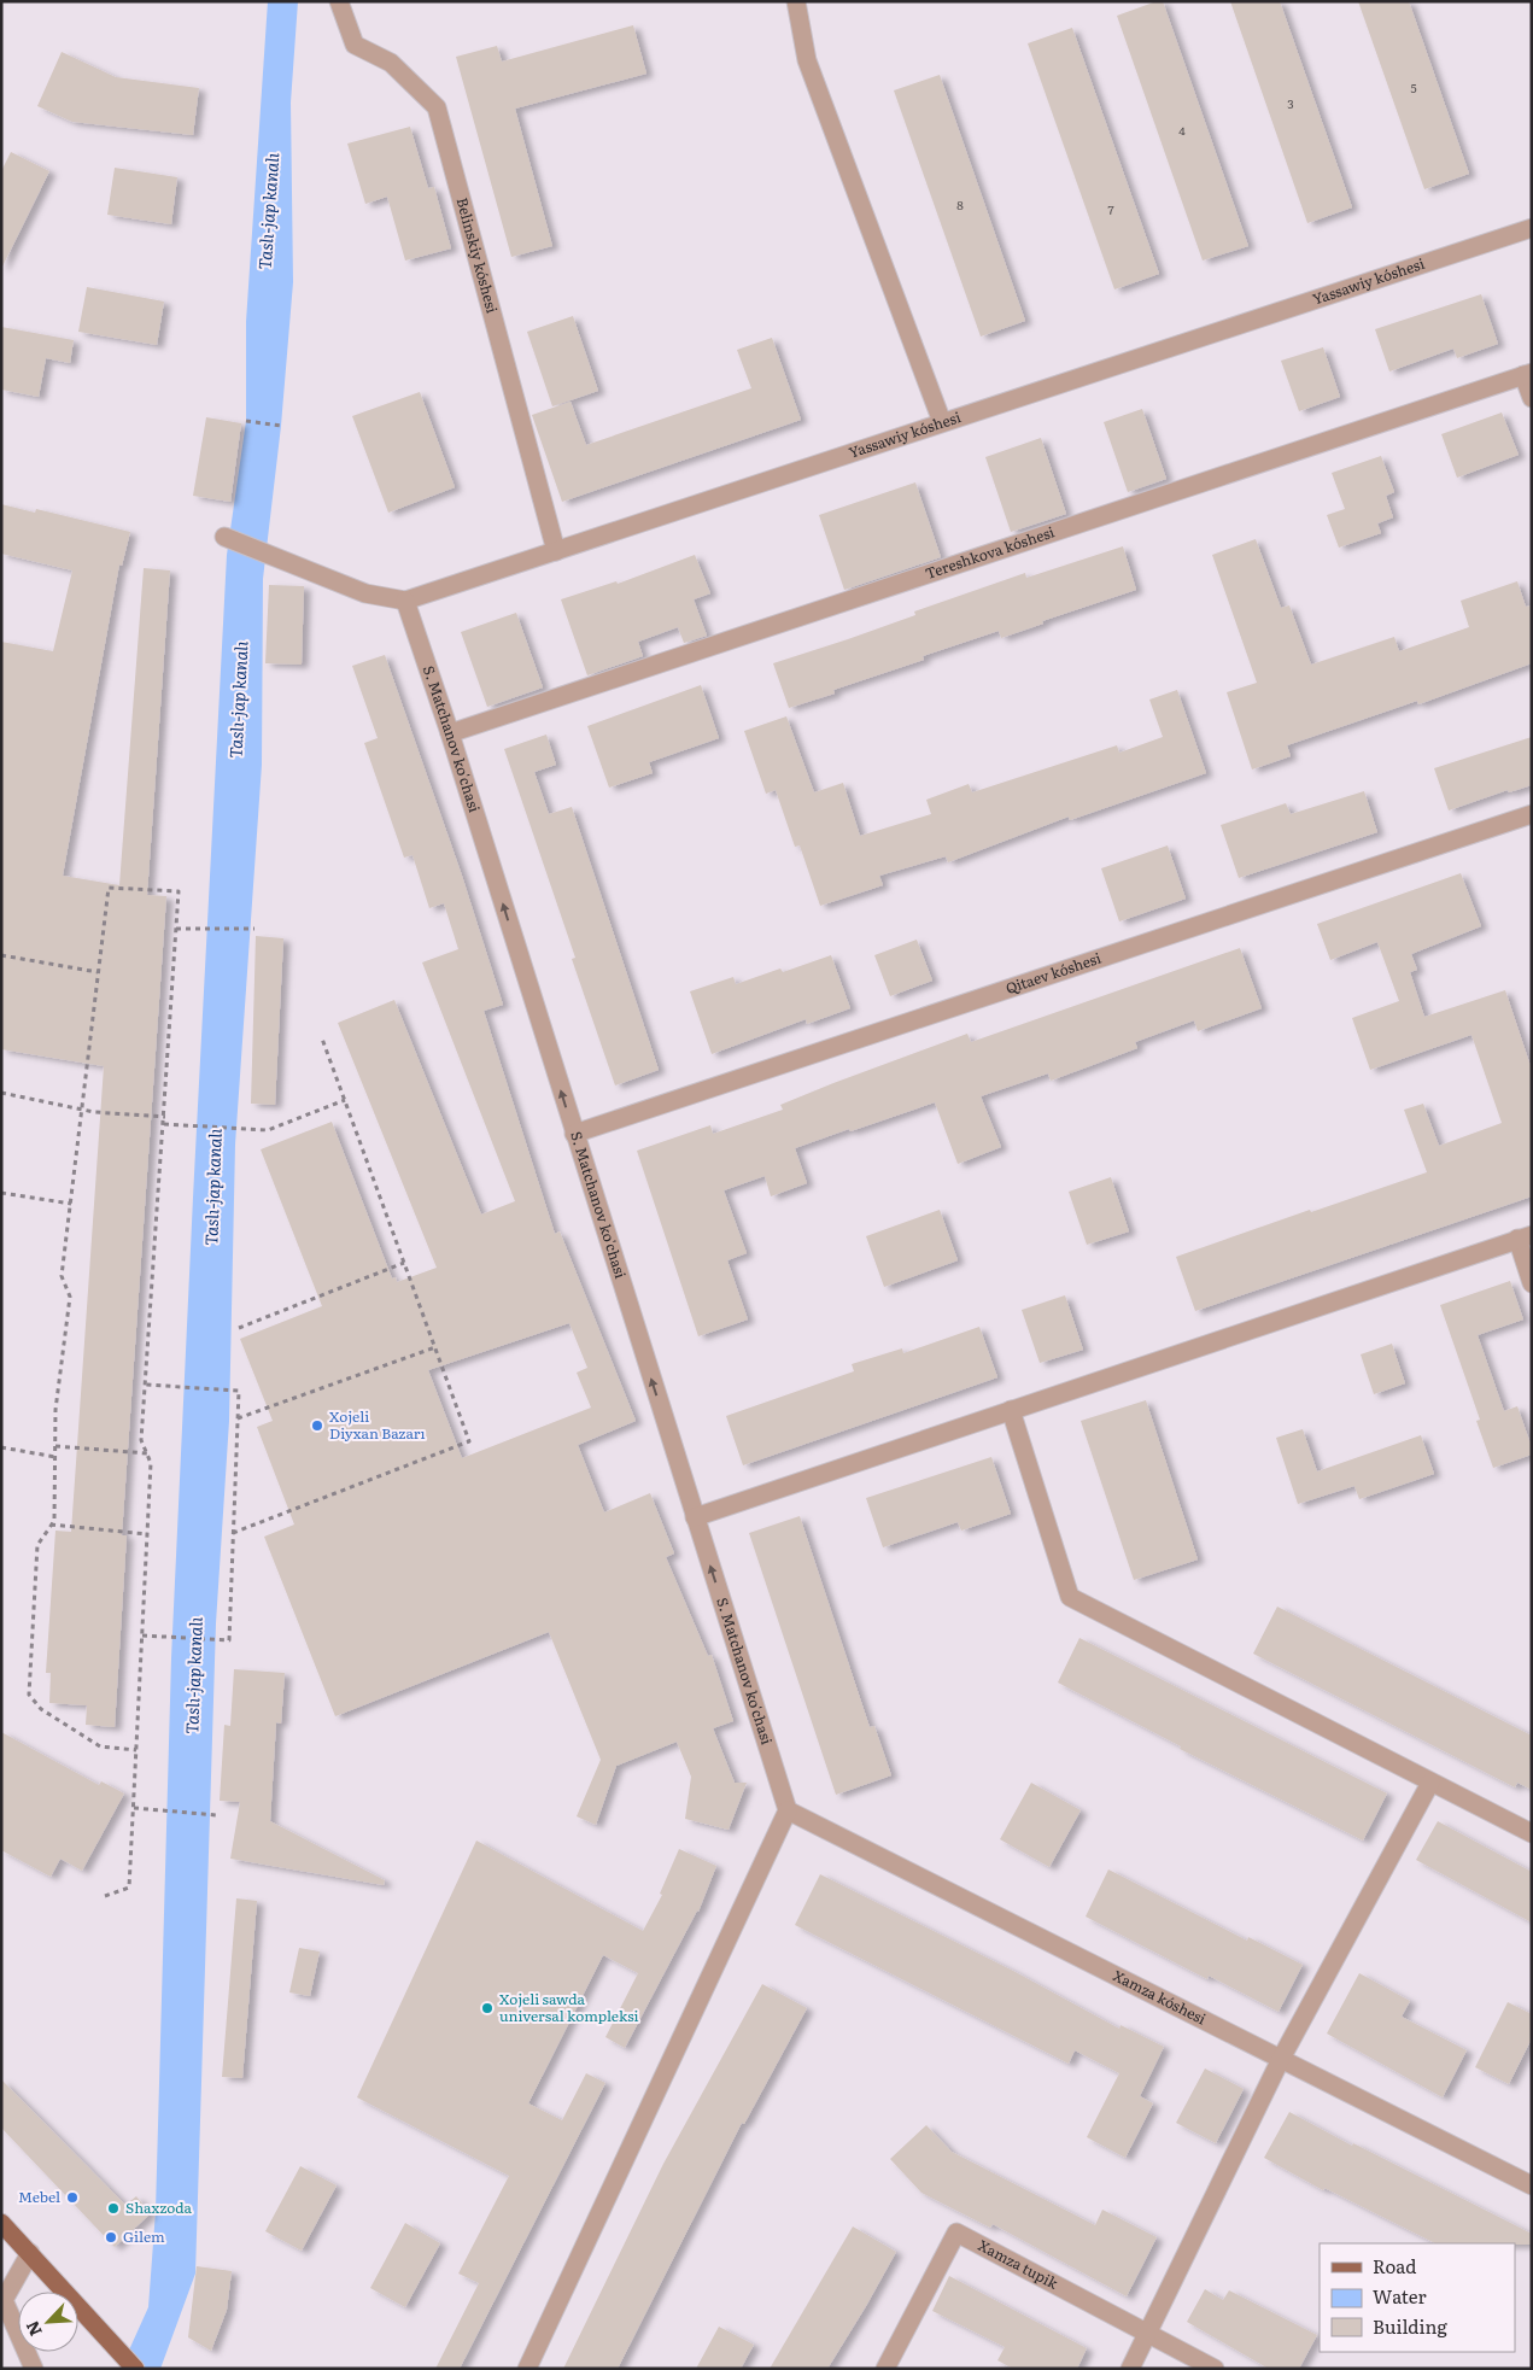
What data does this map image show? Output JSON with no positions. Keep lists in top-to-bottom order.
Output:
{
  "streets": {
    "street": [
      "Belinskiy kóshesi",
      "Yassawiy kóshesi",
      "Tereshkova kóshesi",
      "S. Matchanov ko'chasi",
      "Qitaev kóshesi",
      "Xamza kóshesi",
      "Xamza tupik"
    ]
  },
  "crossings": [
    ["Belinskiy kóshesi", "Yassawiy kóshesi"],
    ["Yassawiy kóshesi", "S. Matchanov ko'chasi"],
    ["Tereshkova kóshesi", "S. Matchanov ko'chasi"],
    ["S. Matchanov ko'chasi", "Qitaev kóshesi"],
    ["S. Matchanov ko'chasi", "Xamza kóshesi"]
  ],
  "one_way": ["S. Matchanov ko'chasi"],
  "water": ["Taslı-jap kanalı"],
  "places": [
    "Xojeli Diyxan Bazarı",
    "Xojeli sawda universal kompleksi",
    "Mebel",
    "Shaxzoda",
    "Gilem"
  ],
  "house_numbers": [
    "5",
    "3",
    "4",
    "8",
    "7"
  ],
  "legend": ["Road", "Water", "Building"],
  "north": "bottom left"
}
